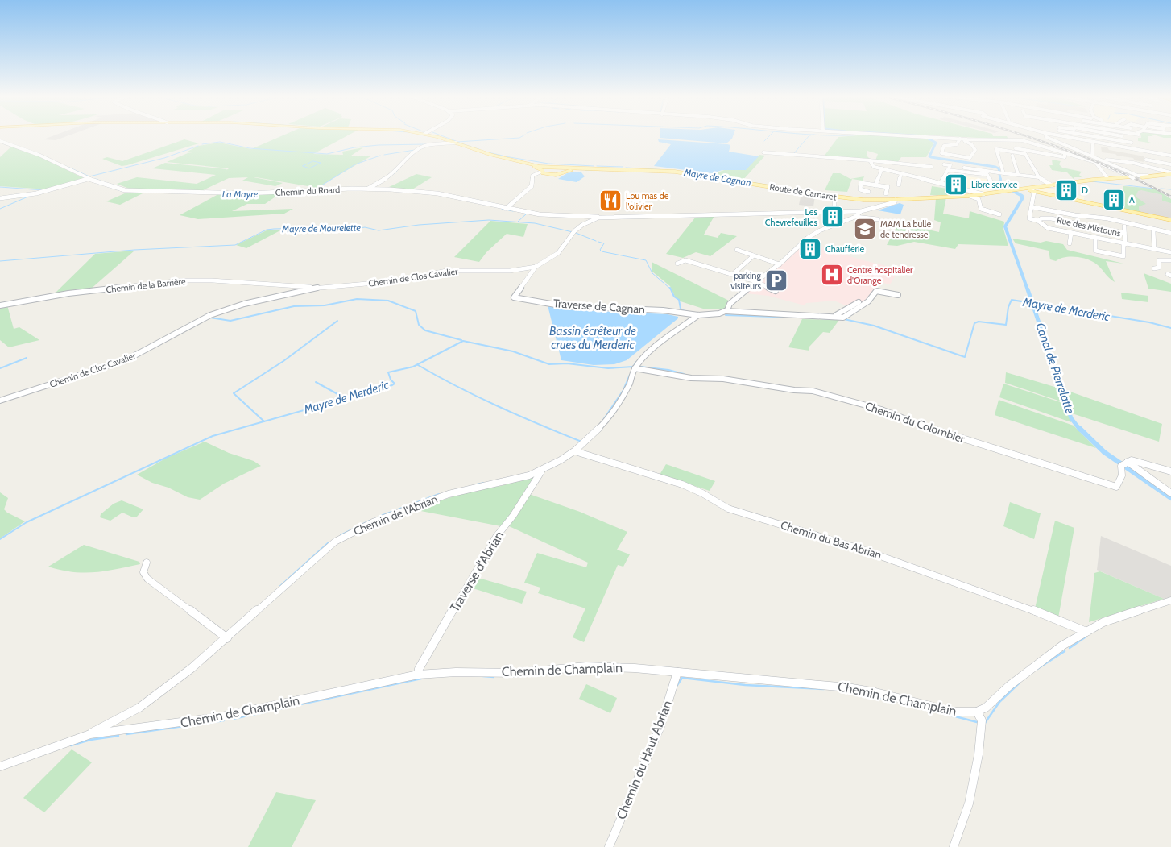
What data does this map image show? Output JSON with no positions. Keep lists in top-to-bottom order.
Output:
{
  "streets": {
    "main road": ["Route de Camaret"],
    "street": [
      "Chemin du Roard",
      "Rue des Mistouns",
      "Chemin de Clos Cavalier",
      "Chemin de la Barrière",
      "Traverse de Cagnan",
      "Chemin du Colombier",
      "Chemin de l'Abrian",
      "Chemin du Bas Abrian",
      "Traverse d'Abrian",
      "Chemin de Champlain",
      "Chemin du Haut Abrian"
    ]
  },
  "crossings": [
    ["Chemin du Roard", "Chemin de Clos Cavalier"],
    ["Chemin de Clos Cavalier", "Chemin de la Barrière"],
    ["Chemin de Clos Cavalier", "Traverse de Cagnan"],
    ["Traverse de Cagnan", "Chemin de l'Abrian"],
    ["Chemin du Colombier", "Chemin de l'Abrian"],
    ["Chemin de l'Abrian", "Chemin du Bas Abrian"],
    ["Chemin de l'Abrian", "Traverse d'Abrian"],
    ["Chemin de l'Abrian", "Chemin de Champlain"],
    ["Traverse d'Abrian", "Chemin de Champlain"],
    ["Chemin de Champlain", "Chemin du Haut Abrian"]
  ],
  "water": [
    "Mayre de Cagnan",
    "La Mayre",
    "Mayre de Mourelette",
    "Mayre de Merderic",
    "Bassin écrêteur de crues du Merderic",
    "Canal de Pierrelatte"
  ],
  "places": {
    "building": [
      "Libre service",
      "D",
      "A",
      "Les Chevrefeuilles",
      "Chaufferie"
    ],
    "restaurant": ["Lou mas de l'olivier"],
    "school or university": ["MAM La bulle de tendresse"],
    "hospital": ["Centre hospitalier d'Orange"],
    "parking": ["parking visiteurs"]
  }
}
